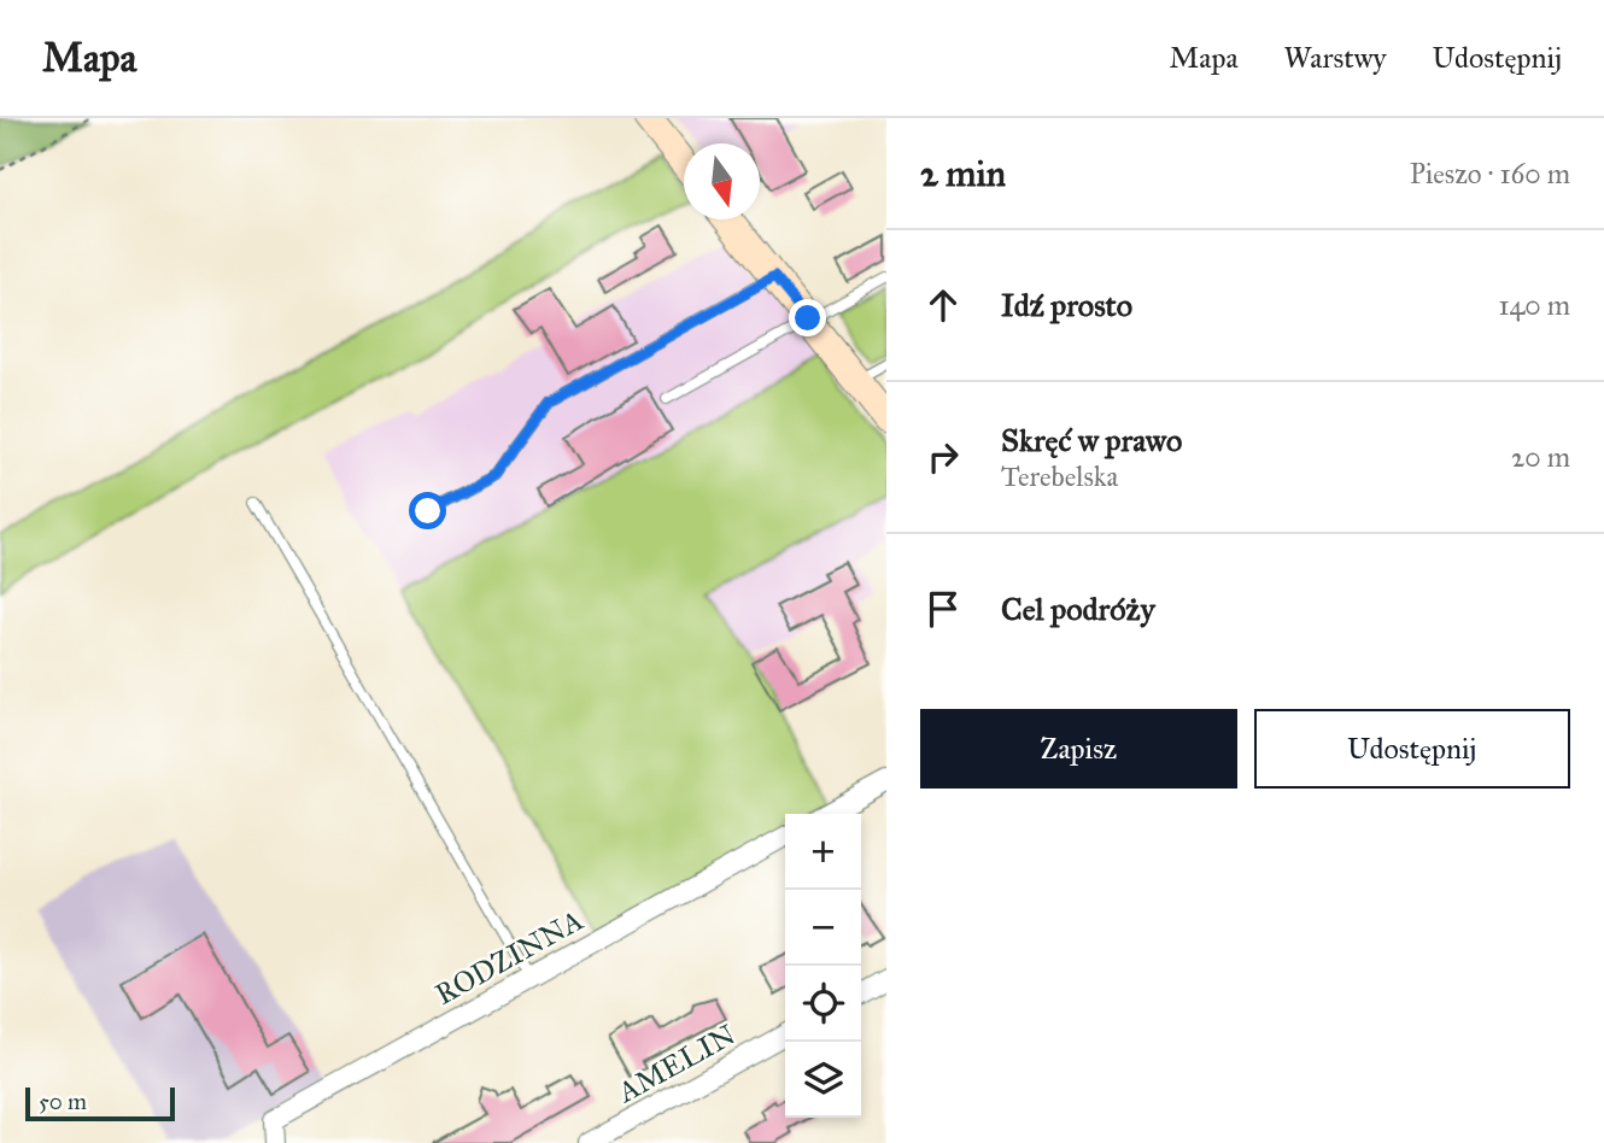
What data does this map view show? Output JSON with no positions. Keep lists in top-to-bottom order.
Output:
{
  "streets": {
    "street": ["RODZINNA", "AMELIN"]
  },
  "scale_bar": "50 m",
  "north": "bottom",
  "page": {
    "header": "Mapa",
    "nav": ["Mapa", "Warstwy", "Udostępnij"],
    "heading": ["2 min", "Pieszo · 160 m"],
    "list": [
      ["Idź prosto", "140 m"],
      ["Skręć w prawo", "Terebelska", "20 m"],
      "Cel podróży"
    ],
    "buttons": ["Zapisz", "Udostępnij"],
    "map_buttons": ["+", "−"],
    "scale": "50 m"
  }
}
